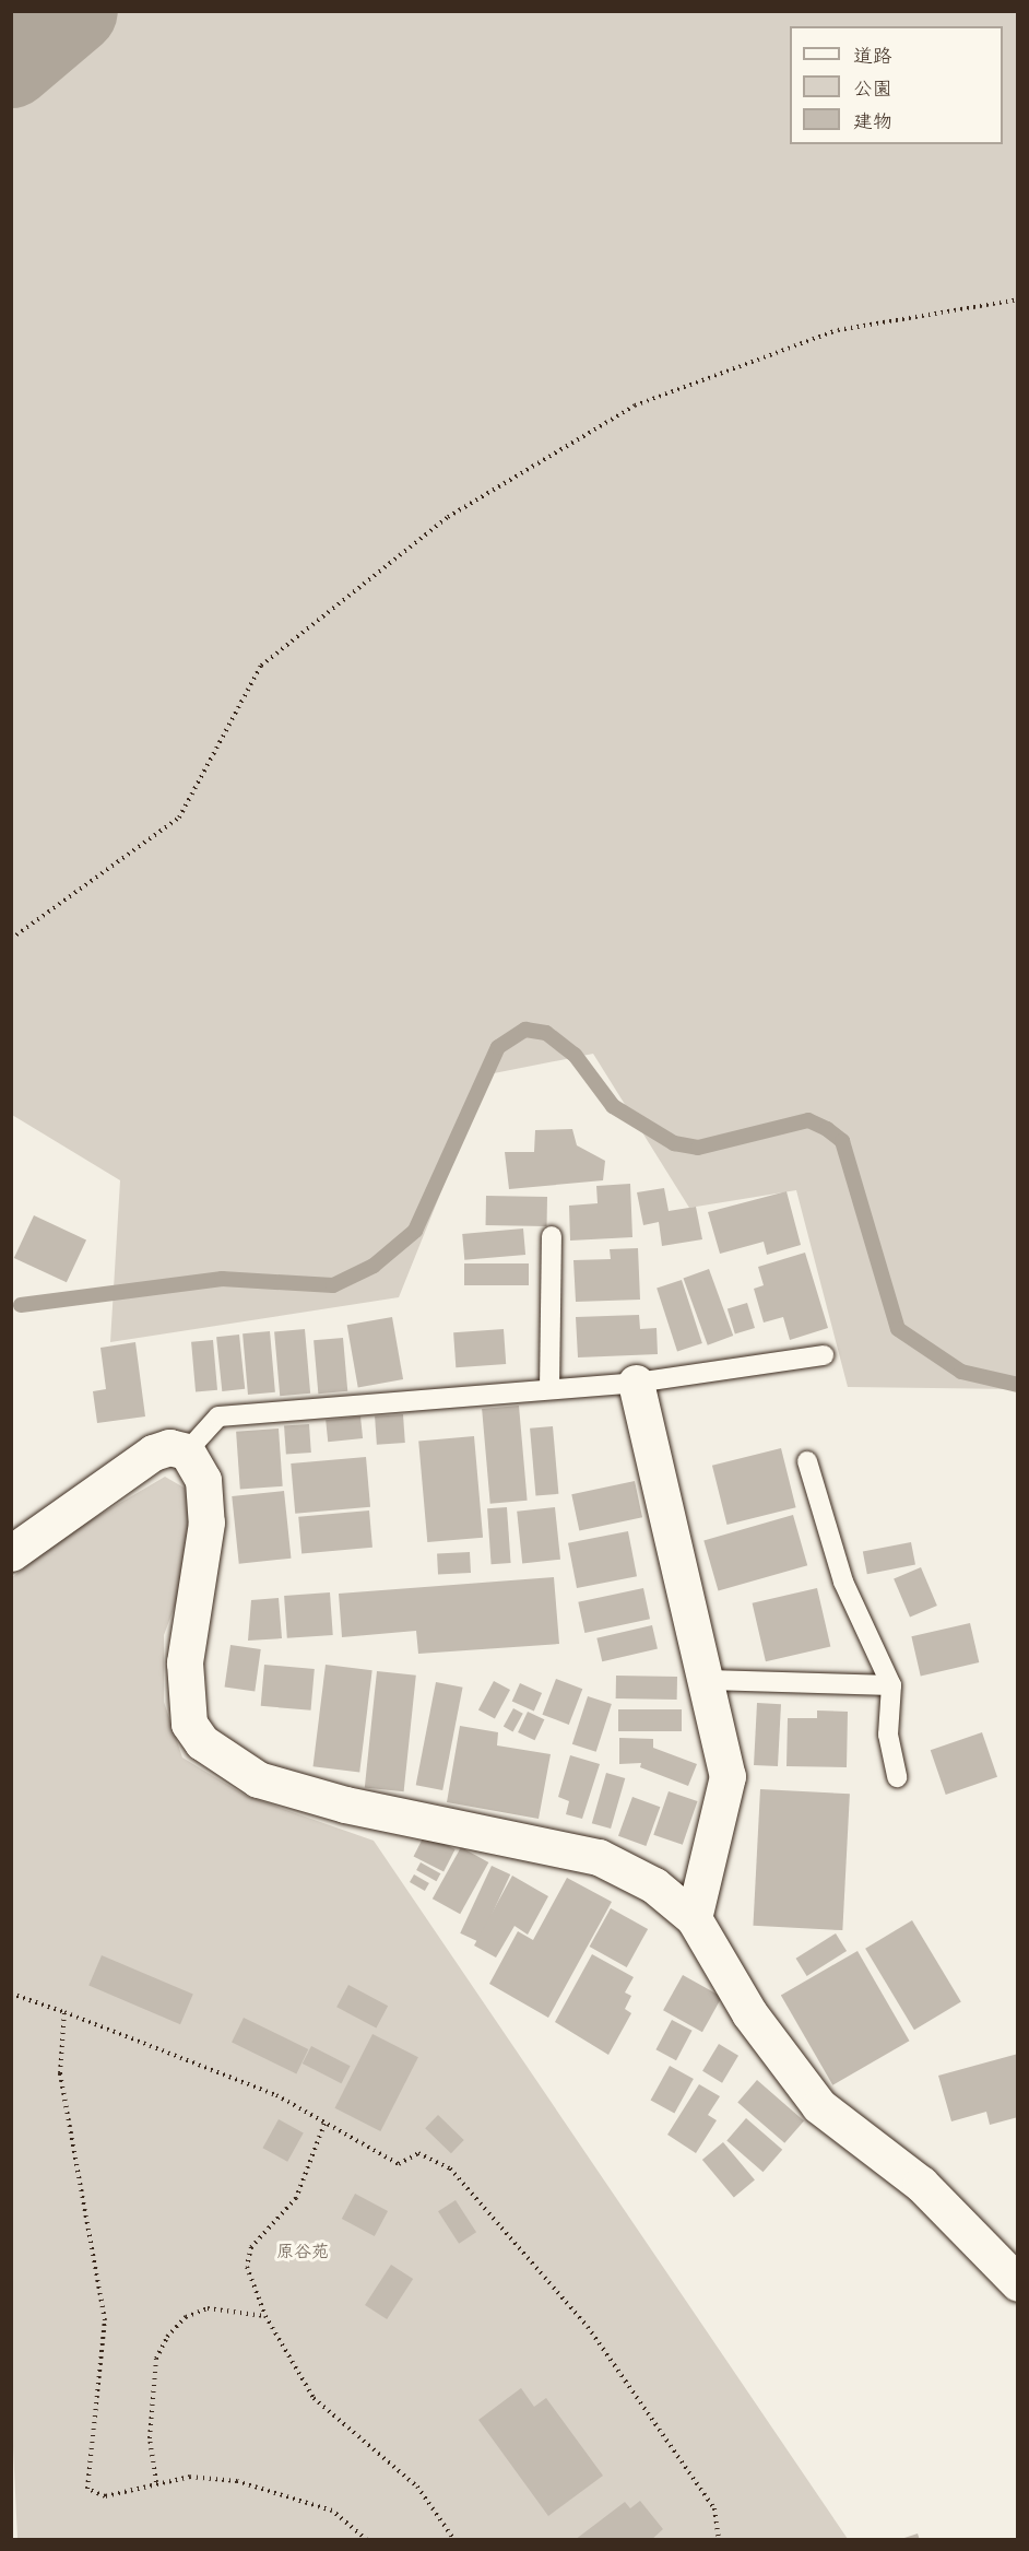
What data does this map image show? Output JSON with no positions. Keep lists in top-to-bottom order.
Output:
{
  "parks": ["原谷苑"],
  "legend": ["道路", "公園", "建物"]
}
